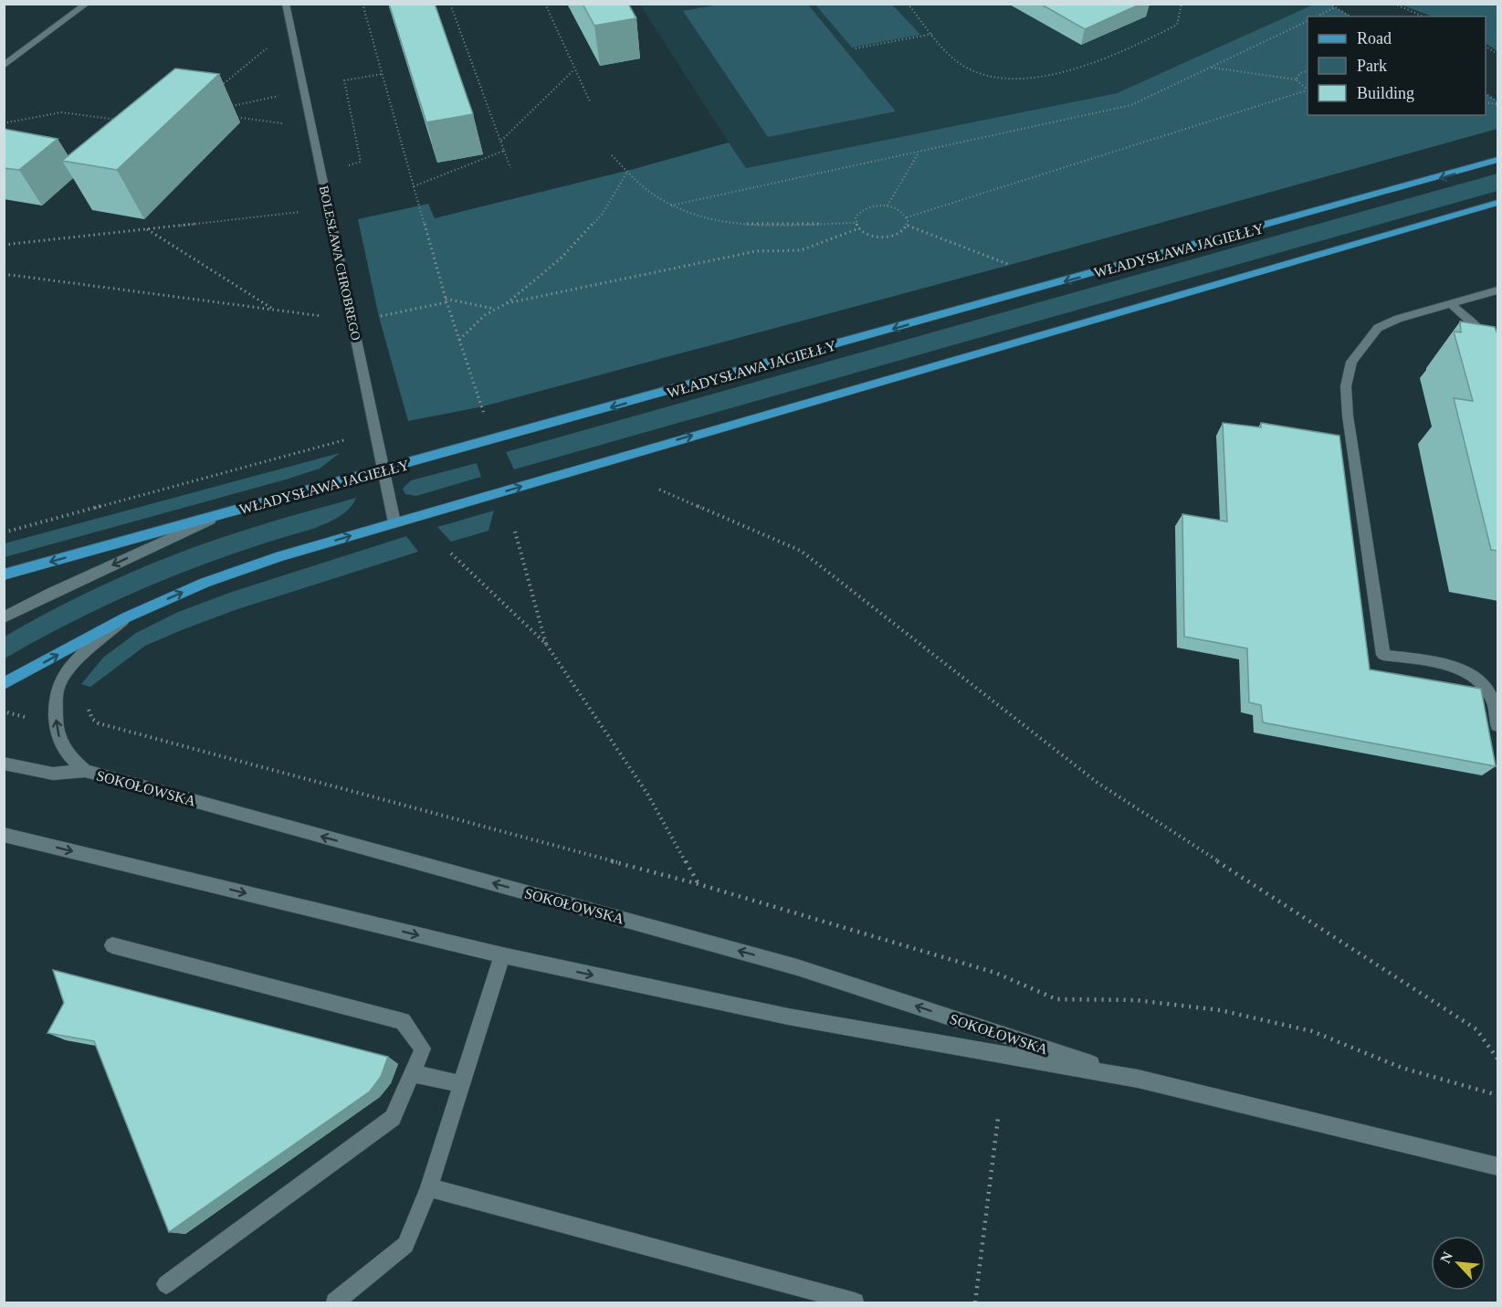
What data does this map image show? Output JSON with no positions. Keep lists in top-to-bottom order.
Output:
{
  "streets": {
    "main road": ["WŁADYSŁAWA JAGIEŁŁY"],
    "street": ["BOLESŁAWA CHROBREGO", "SOKOŁOWSKA"]
  },
  "crossings": [
    ["WŁADYSŁAWA JAGIEŁŁY", "BOLESŁAWA CHROBREGO"]
  ],
  "legend": ["Road", "Park", "Building"],
  "north": "top left"
}
